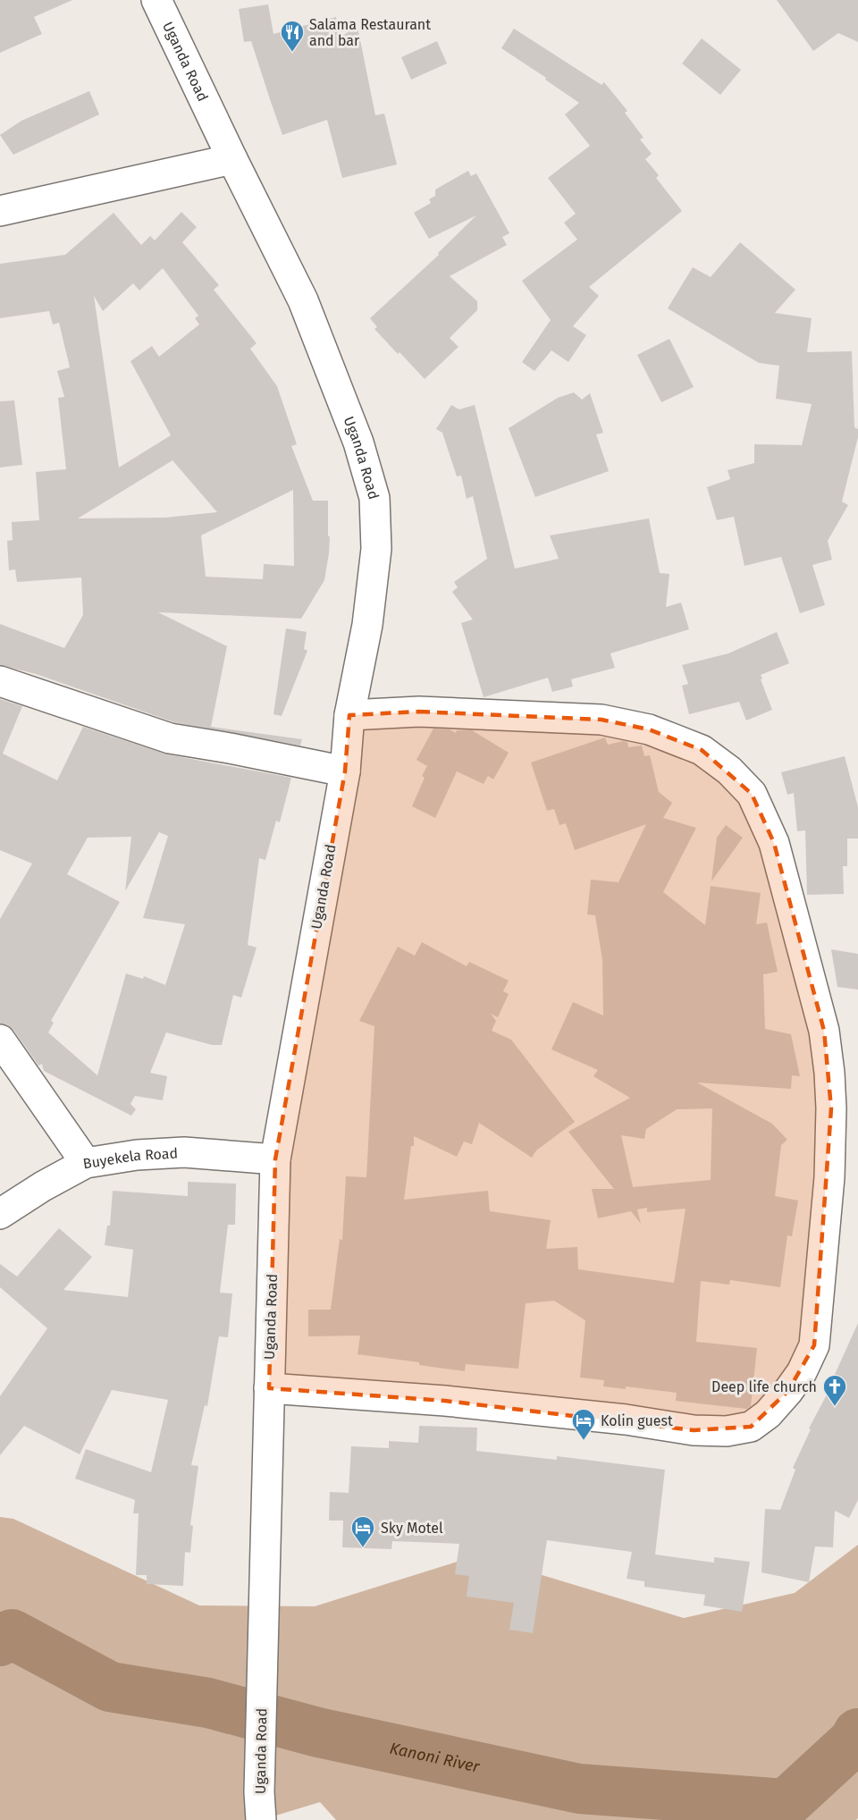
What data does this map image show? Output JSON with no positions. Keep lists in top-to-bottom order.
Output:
{
  "streets": {
    "street": ["Uganda Road", "Buyekela Road"]
  },
  "crossings": [
    ["Uganda Road", "Buyekela Road"]
  ],
  "water": ["Kanoni River"],
  "places": {
    "restaurant": ["Salama Restaurant and bar"],
    "church": ["Deep life church"],
    "hotel": ["Kolin guest", "Sky Motel"]
  }
}
